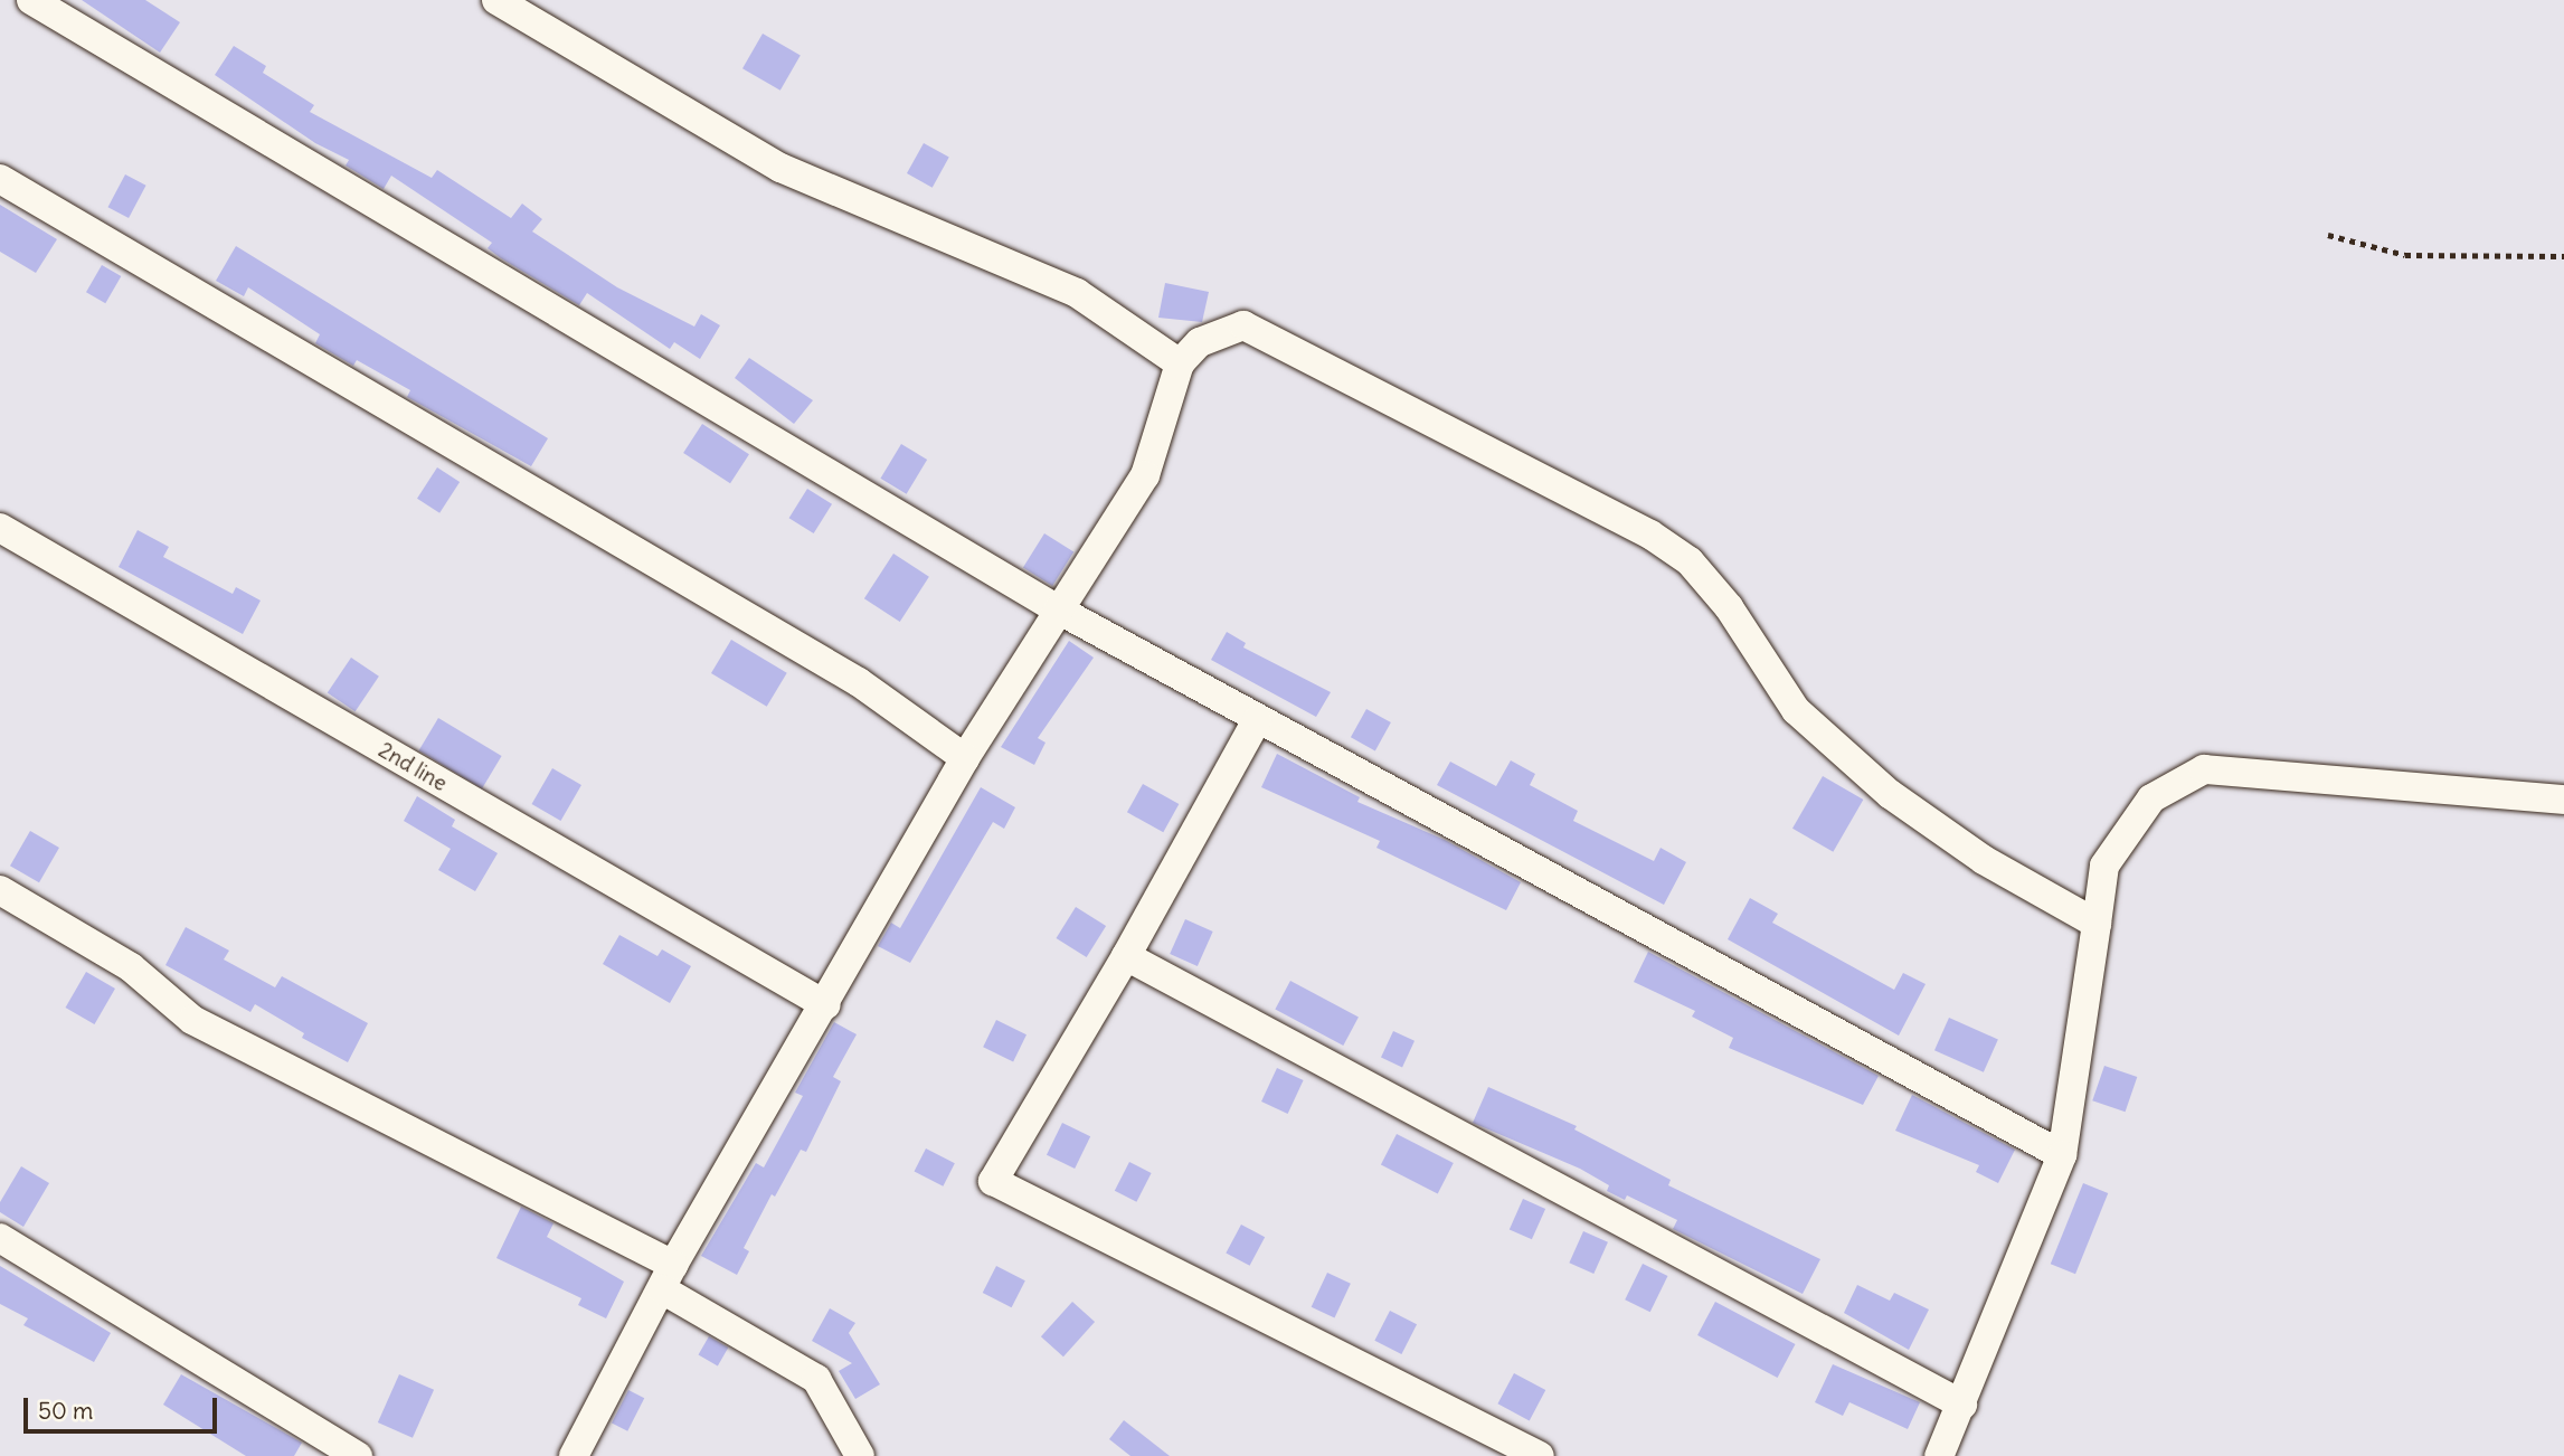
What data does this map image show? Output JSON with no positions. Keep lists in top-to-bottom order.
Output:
{
  "streets": {
    "street": ["2nd line"]
  },
  "scale_bar": "50 m"
}
